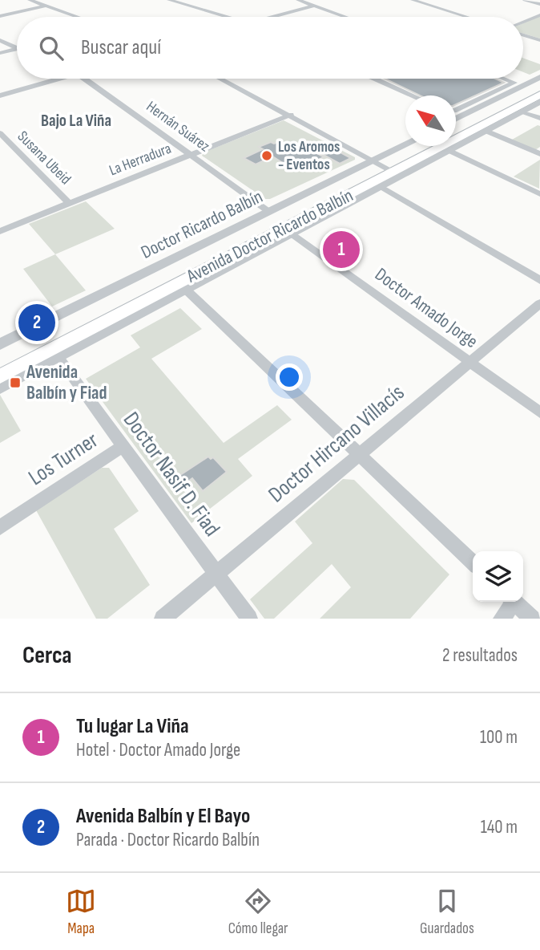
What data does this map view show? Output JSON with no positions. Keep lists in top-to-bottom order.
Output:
{
  "streets": {
    "main road": ["Avenida Doctor Ricardo Balbín"],
    "street": [
      "Hernán Suárez",
      "Susana Ubeid",
      "La Herradura",
      "Doctor Ricardo Balbín",
      "Doctor Amado Jorge",
      "Doctor Hircano Villacís",
      "Los Turner",
      "Doctor Nasif D. Fiad"
    ]
  },
  "crossings": [
    ["Hernán Suárez", "La Herradura"],
    ["Hernán Suárez", "Doctor Ricardo Balbín"],
    ["Susana Ubeid", "La Herradura"],
    ["Doctor Amado Jorge", "Doctor Hircano Villacís"],
    ["Doctor Hircano Villacís", "Doctor Nasif D. Fiad"],
    ["Los Turner", "Doctor Nasif D. Fiad"]
  ],
  "districts": ["Bajo La Viña"],
  "places": {
    "other": ["Los Aromos - Eventos"],
    "transit": ["Avenida Balbín y Fiad"]
  },
  "north": "top left",
  "page": {
    "search": "Buscar aquí",
    "pins": ["1", "2"],
    "heading": ["Cerca", "2 resultados"],
    "list": [
      {
        "mark": "1",
        "name": "Tu lugar La Viña",
        "note": "Hotel · Doctor Amado Jorge",
        "value": "100 m"
      },
      {
        "mark": "2",
        "name": "Avenida Balbín y El Bayo",
        "note": "Parada · Doctor Ricardo Balbín",
        "value": "140 m"
      }
    ],
    "nav": ["Mapa", "Cómo llegar", "Guardados"]
  }
}
